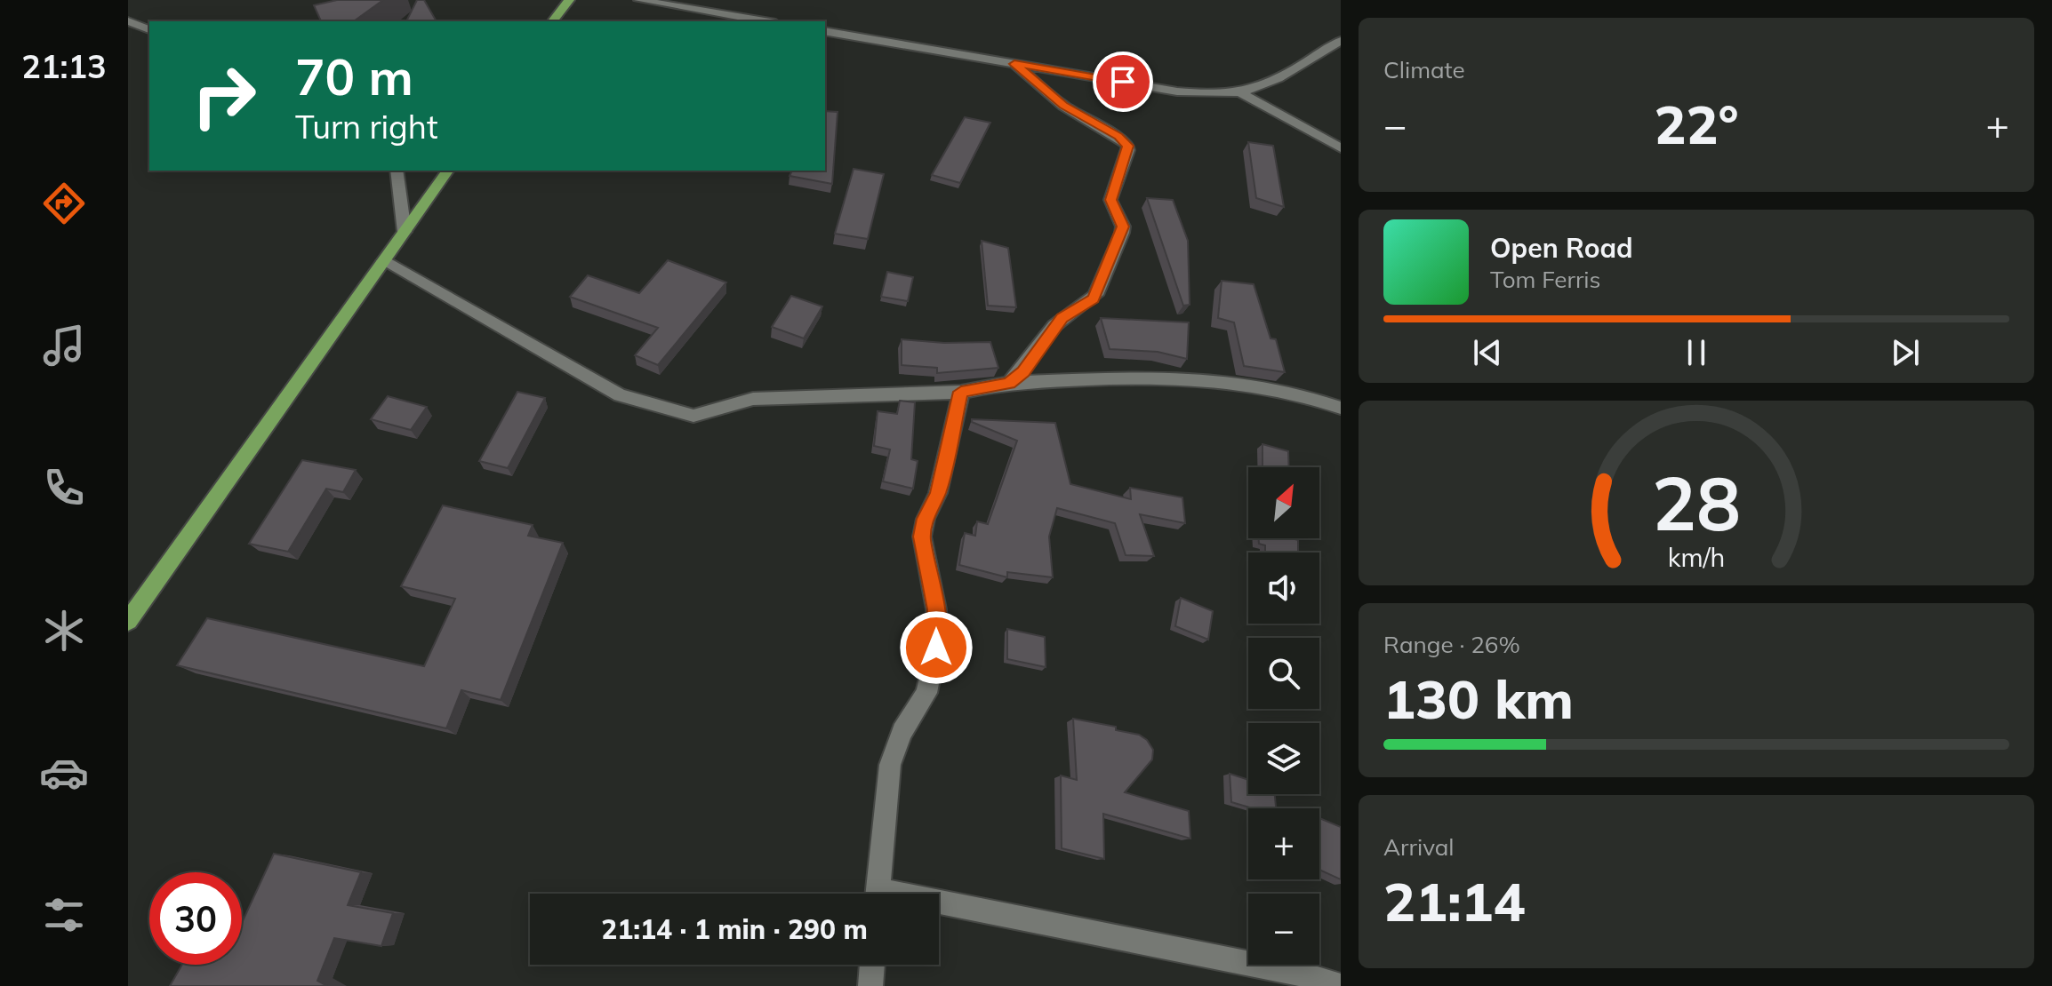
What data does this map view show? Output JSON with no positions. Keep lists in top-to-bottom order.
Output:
{
  "north": "top right",
  "page": {
    "tabs": "21:13",
    "tile": [
      "Climate",
      ["Range · 26%", "130 km"],
      ["Arrival", "21:14"]
    ],
    "turn": ["70 m", "Turn right"],
    "heat": ["−", "22°", "+"],
    "song": ["Open Road", "Tom Ferris"],
    "map_buttons": ["+", "−"],
    "limit": "30",
    "trip": "21:14 · 1 min · 290 m",
    "gauge": ["28", "km/h"]
  }
}
